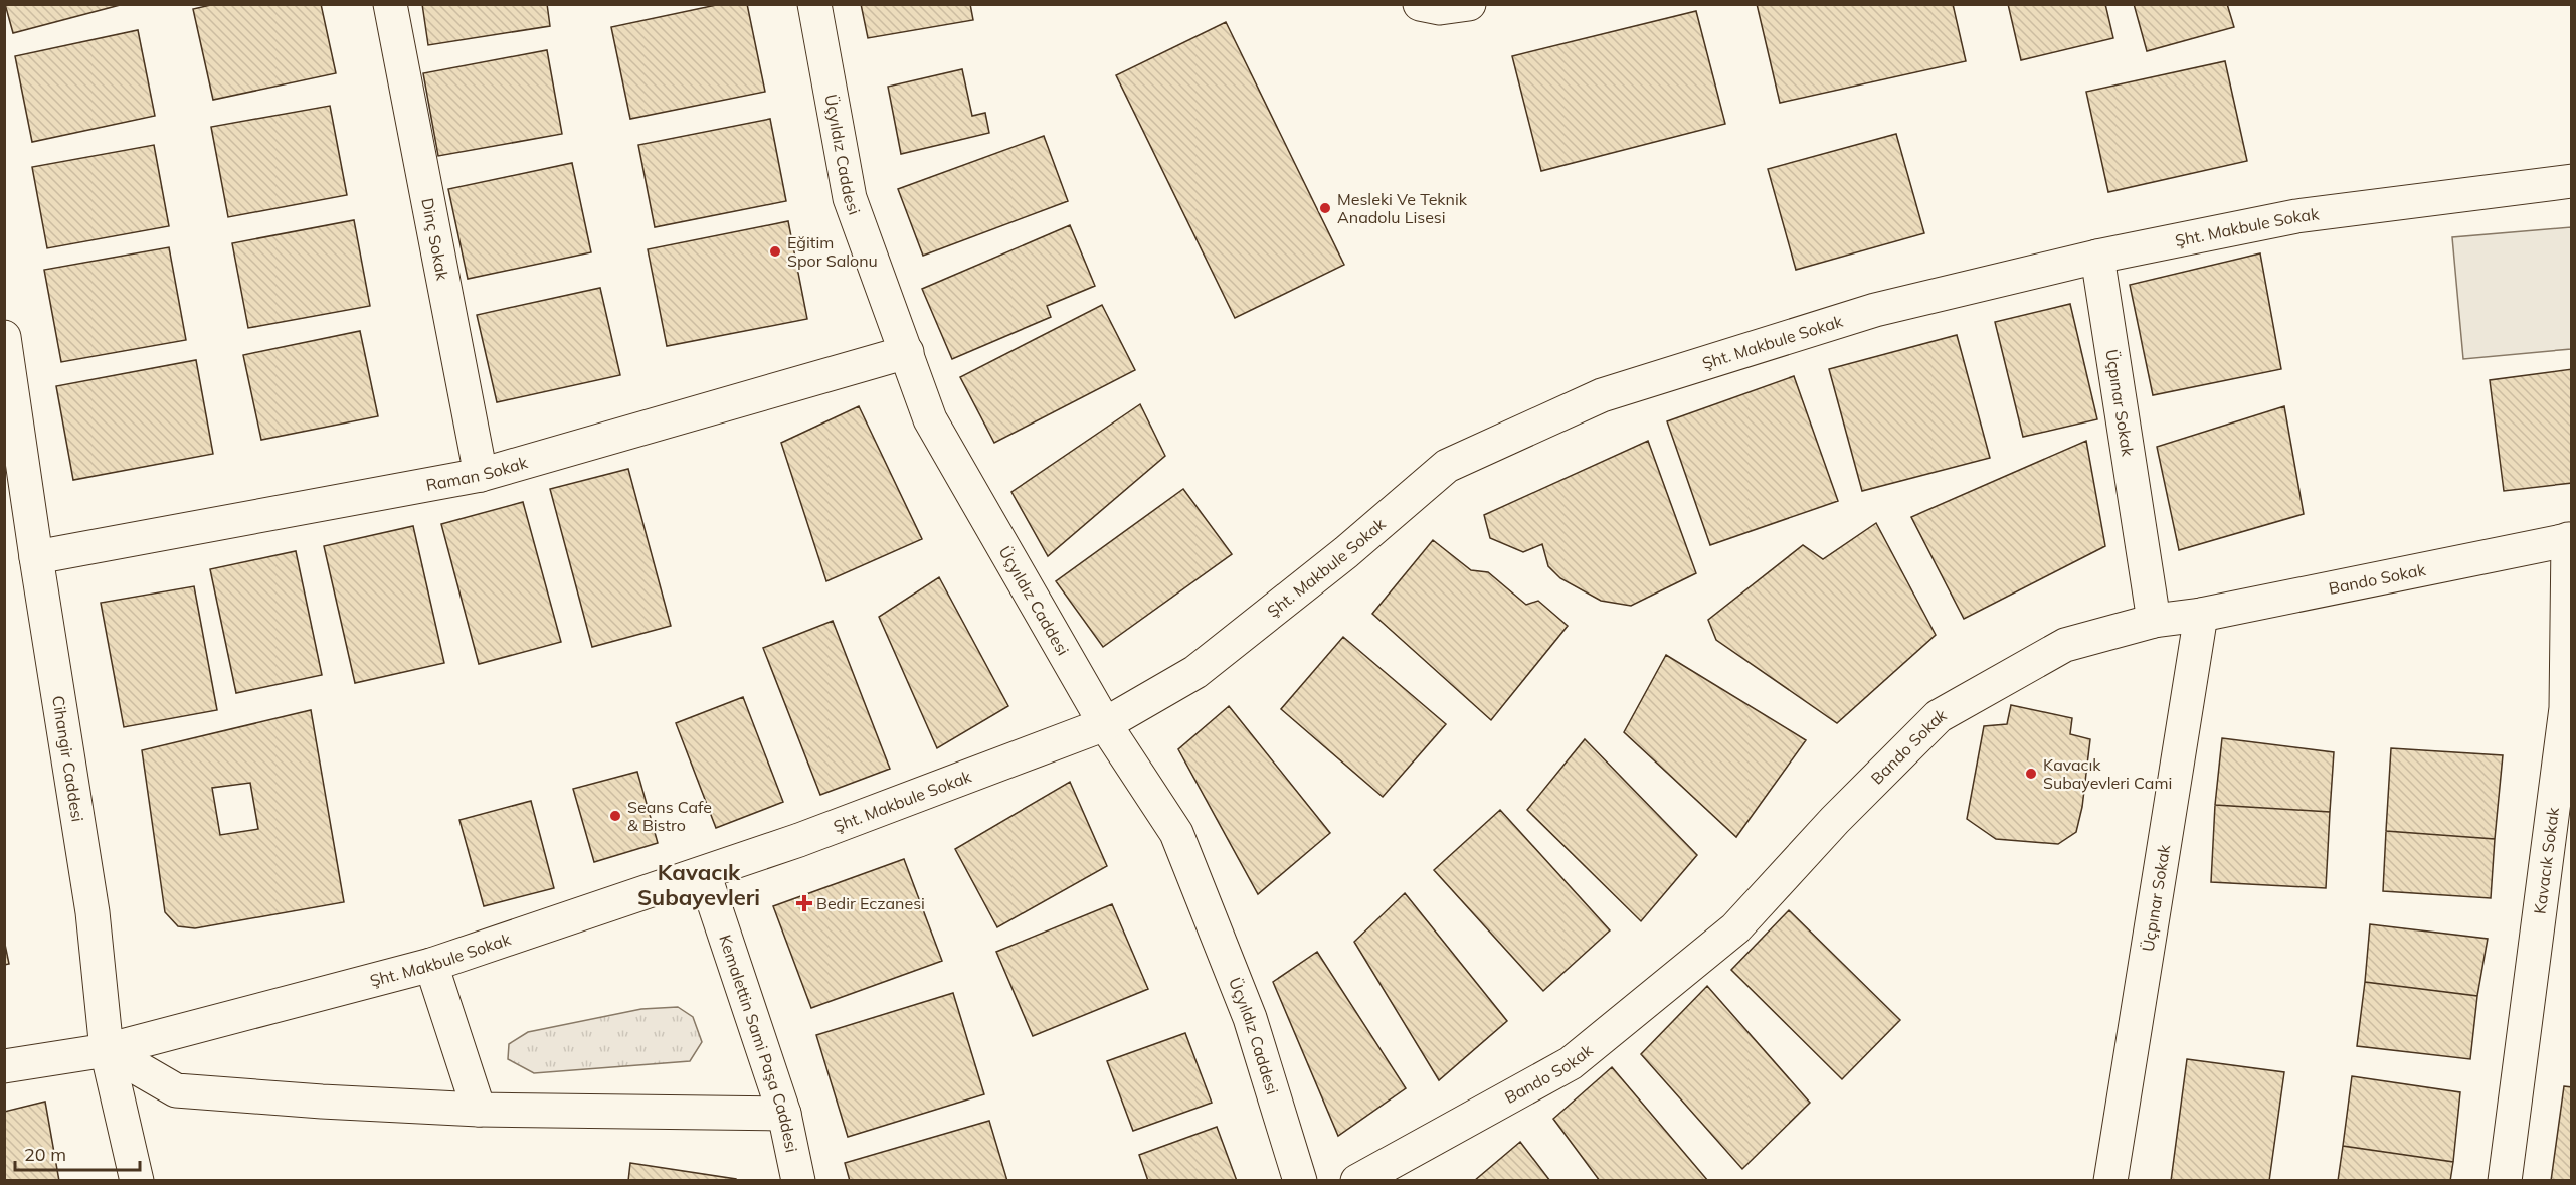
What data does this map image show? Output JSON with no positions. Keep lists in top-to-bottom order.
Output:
{
  "streets": {
    "street": [
      "Üçyıldız Caddesi",
      "Şht. Makbule Sokak",
      "Dinç Sokak",
      "Üçpınar Sokak",
      "Raman Sokak",
      "Bando Sokak",
      "Cihangir Caddesi",
      "Kavacık Sokak",
      "Kemalettin Sami Paşa Caddesi"
    ]
  },
  "crossings": [
    ["Üçyıldız Caddesi", "Şht. Makbule Sokak"],
    ["Üçyıldız Caddesi", "Raman Sokak"],
    ["Şht. Makbule Sokak", "Üçpınar Sokak"],
    ["Şht. Makbule Sokak", "Cihangir Caddesi"],
    ["Şht. Makbule Sokak", "Kemalettin Sami Paşa Caddesi"],
    ["Dinç Sokak", "Raman Sokak"],
    ["Üçpınar Sokak", "Bando Sokak"],
    ["Raman Sokak", "Cihangir Caddesi"],
    ["Bando Sokak", "Kavacık Sokak"]
  ],
  "districts": ["Kavacık Subayevleri"],
  "places": {
    "other": [
      "Mesleki Ve Teknik Anadolu Lisesi",
      "Eğitim Spor Salonu",
      "Kavacık Subayevleri Cami",
      "Seans Cafe & Bistro"
    ],
    "health": ["Bedir Eczanesi"]
  },
  "scale_bar": "20 m"
}
